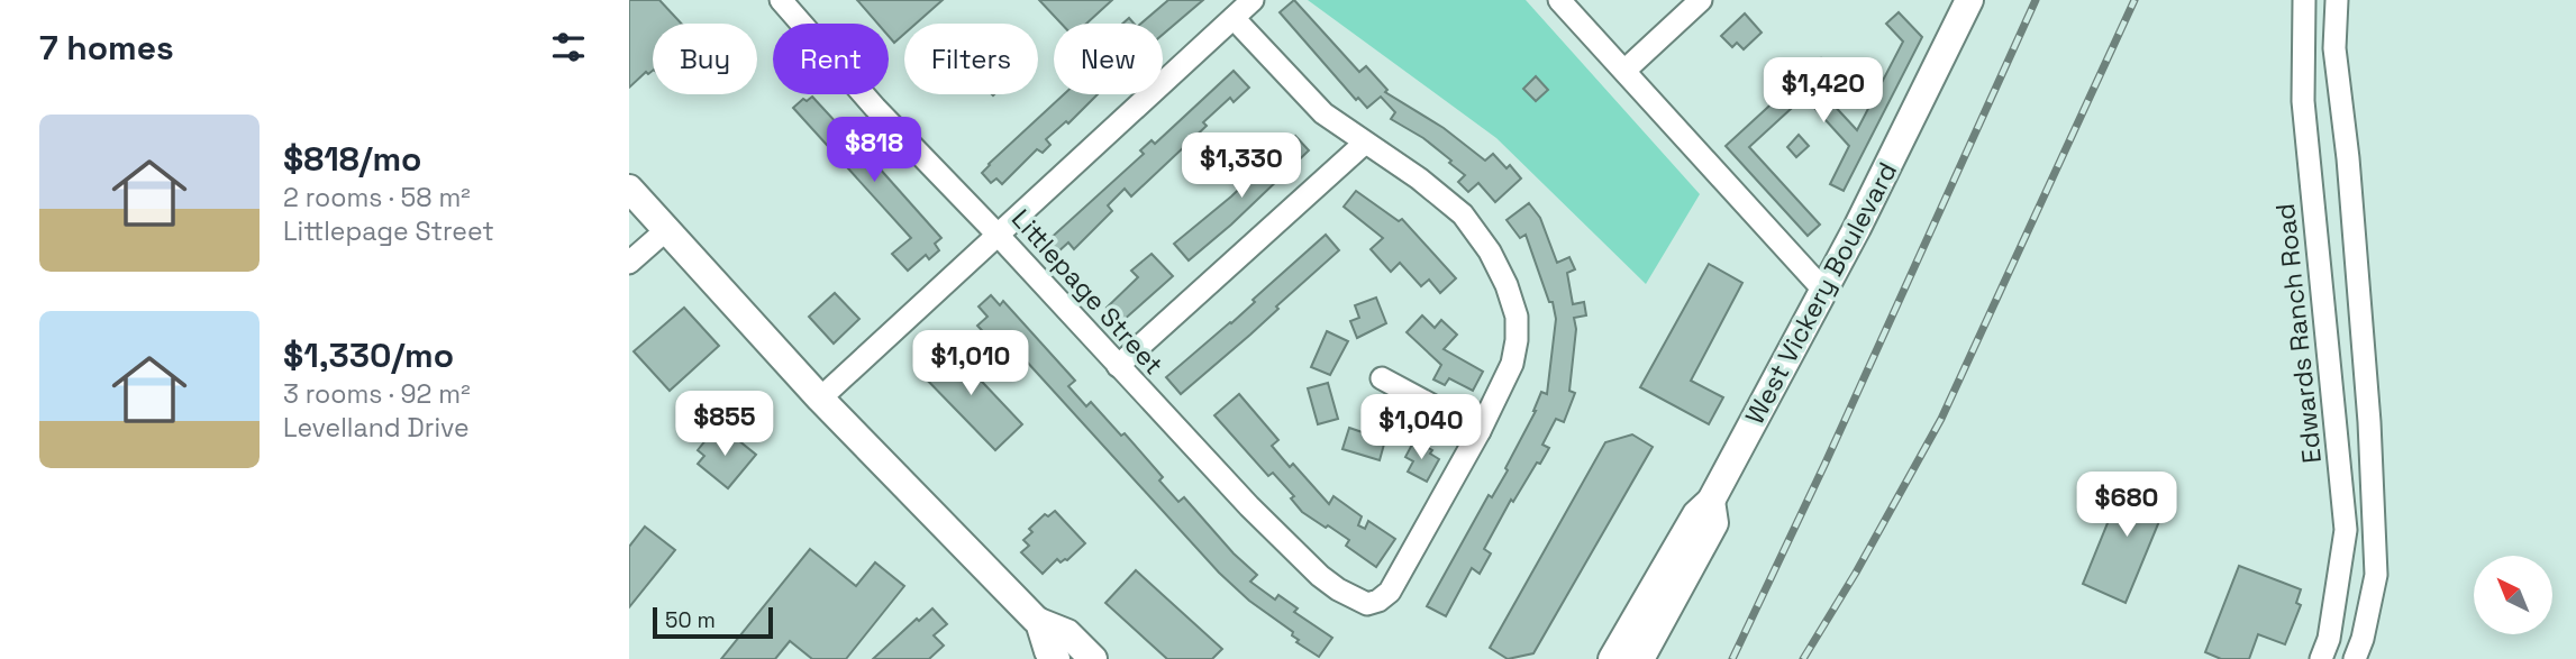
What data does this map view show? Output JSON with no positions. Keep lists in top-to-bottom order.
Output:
{
  "streets": {
    "main road": ["West Vickery Boulevard"],
    "street": ["Littlepage Street", "Edwards Ranch Road"]
  },
  "scale_bar": "50 m",
  "north": "top left",
  "page": {
    "heading": "7 homes",
    "chip": [
      "Buy",
      "Rent",
      "Filters",
      "New"
    ],
    "price": [
      "$1,420",
      "$818",
      "$1,330",
      "$1,010",
      "$855",
      "$1,040",
      "$680"
    ],
    "list": [
      {
        "name": "$818/mo",
        "note": "2 rooms · 58 m² · Littlepage Street"
      },
      {
        "name": "$1,330/mo",
        "note": "3 rooms · 92 m² · Levelland Drive"
      }
    ],
    "scale": "50 m"
  }
}
